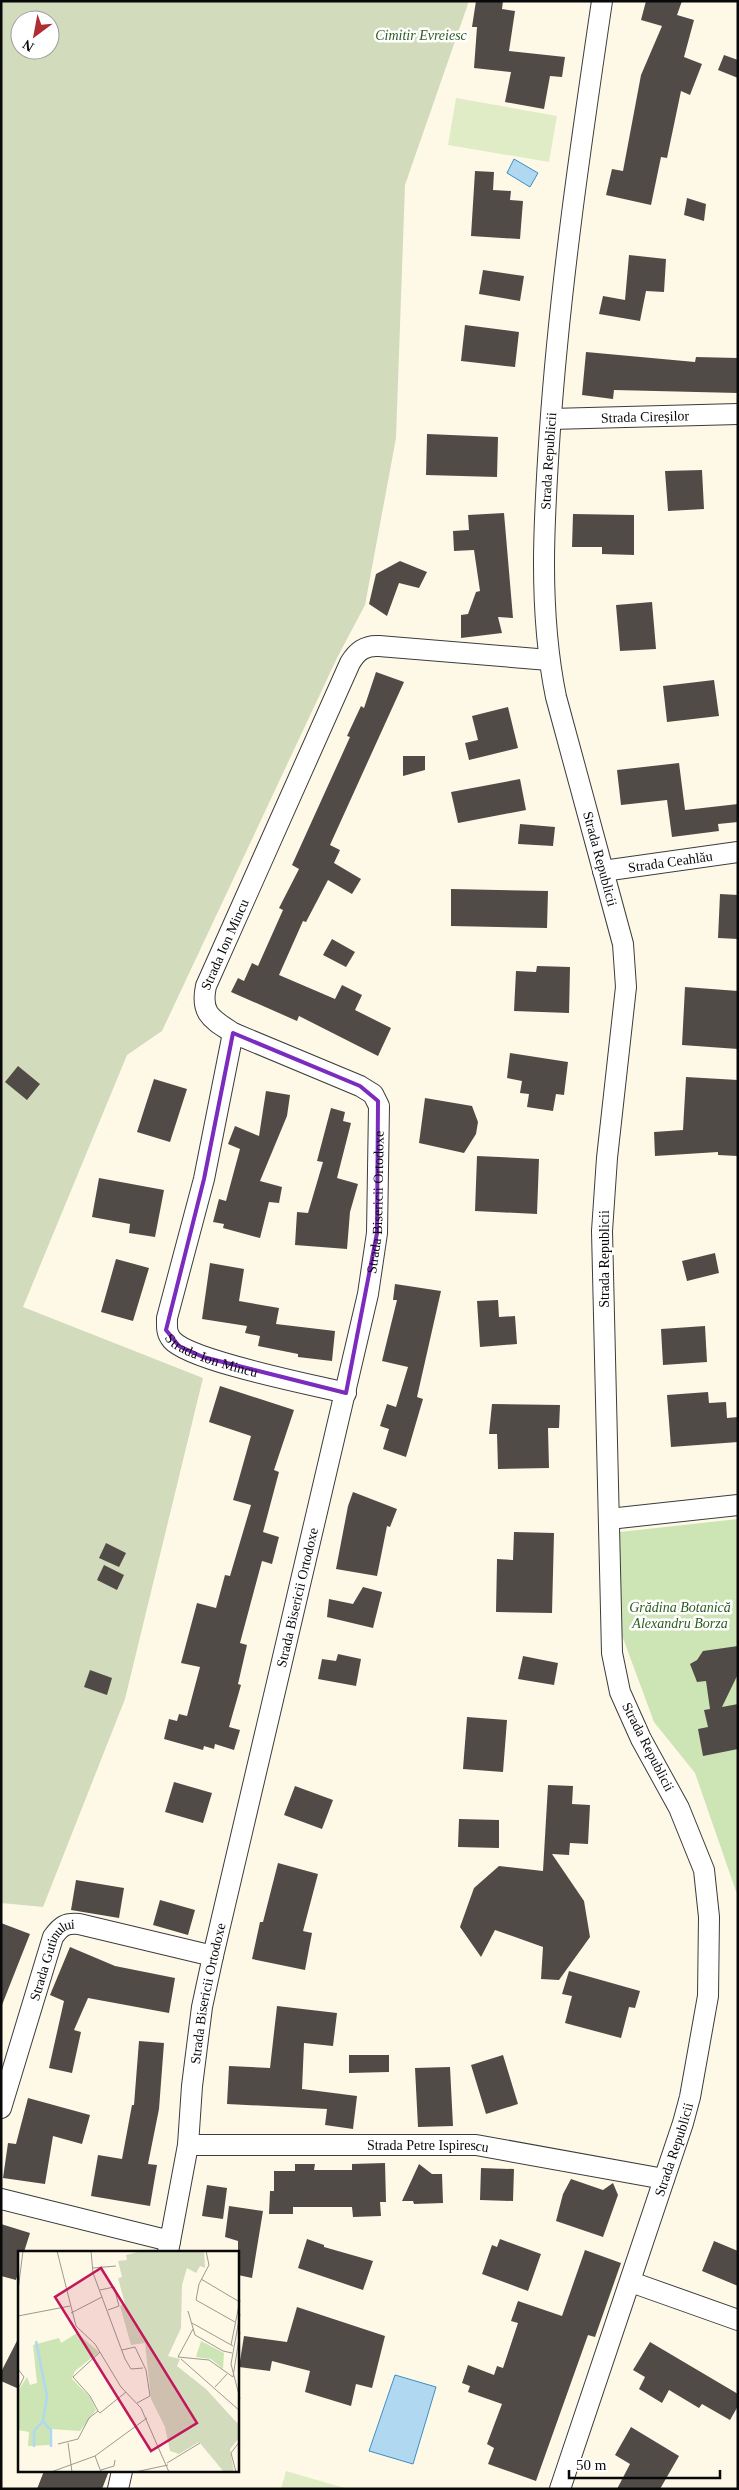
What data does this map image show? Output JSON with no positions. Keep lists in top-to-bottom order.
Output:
{
  "streets": {
    "street": [
      "Strada Cireșilor",
      "Strada Republicii",
      "Strada Ceahlău",
      "Strada Ion Mincu",
      "Strada Bisericii Ortodoxe",
      "Strada Gutinului",
      "Strada Petre Ispirescu"
    ]
  },
  "crossings": [
    ["Strada Cireșilor", "Strada Republicii"],
    ["Strada Republicii", "Strada Ceahlău"],
    ["Strada Republicii", "Strada Ion Mincu"],
    ["Strada Republicii", "Strada Petre Ispirescu"],
    ["Strada Ion Mincu", "Strada Bisericii Ortodoxe"],
    ["Strada Bisericii Ortodoxe", "Strada Gutinului"],
    ["Strada Bisericii Ortodoxe", "Strada Petre Ispirescu"]
  ],
  "parks": ["Cimitir Evreiesc", "Grădina Botanică Alexandru Borza"],
  "scale_bar": "50 m",
  "north": "bottom left"
}
